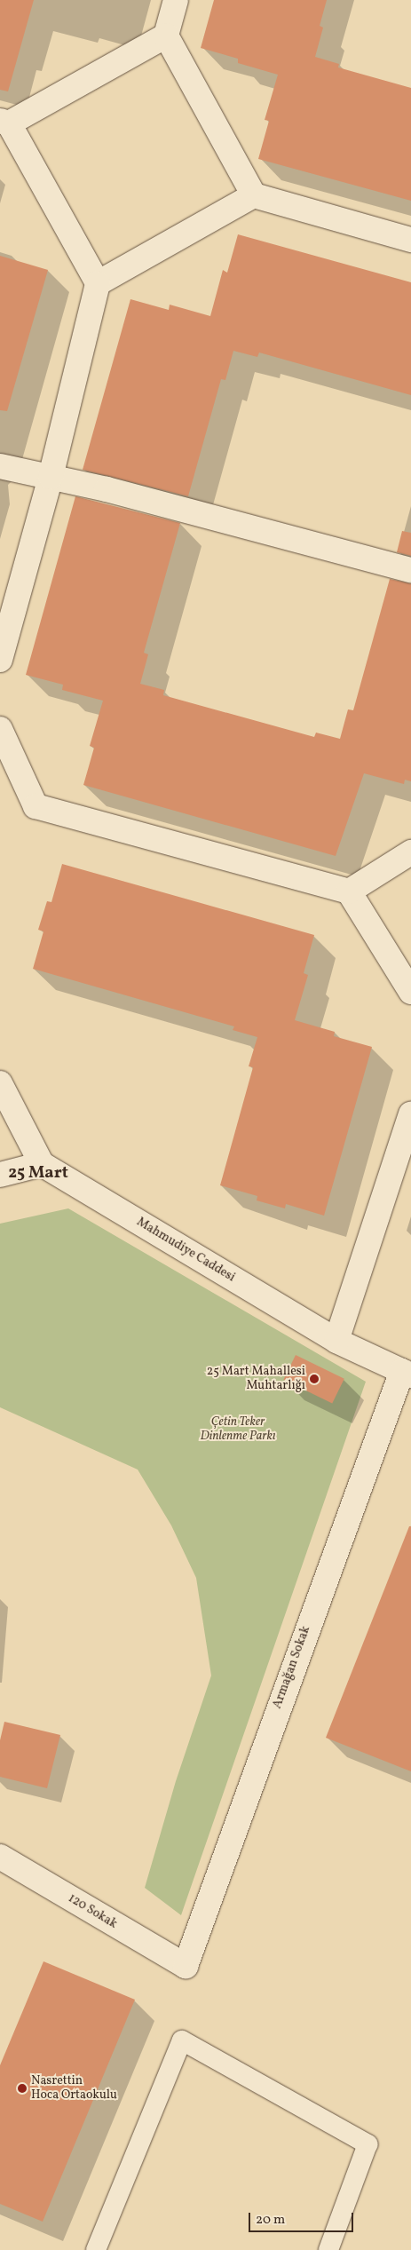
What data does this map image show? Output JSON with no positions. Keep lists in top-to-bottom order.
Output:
{
  "streets": {
    "street": ["Mahmudiye Caddesi", "Armağan Sokak", "120 Sokak"]
  },
  "crossings": [
    ["Mahmudiye Caddesi", "Armağan Sokak"],
    ["Armağan Sokak", "120 Sokak"]
  ],
  "districts": ["25 Mart"],
  "parks": ["Çetin Teker Dinlenme Parkı"],
  "places": ["25 Mart Mahallesi Muhtarlığı", "Nasrettin Hoca Ortaokulu"],
  "scale_bar": "20 m"
}
